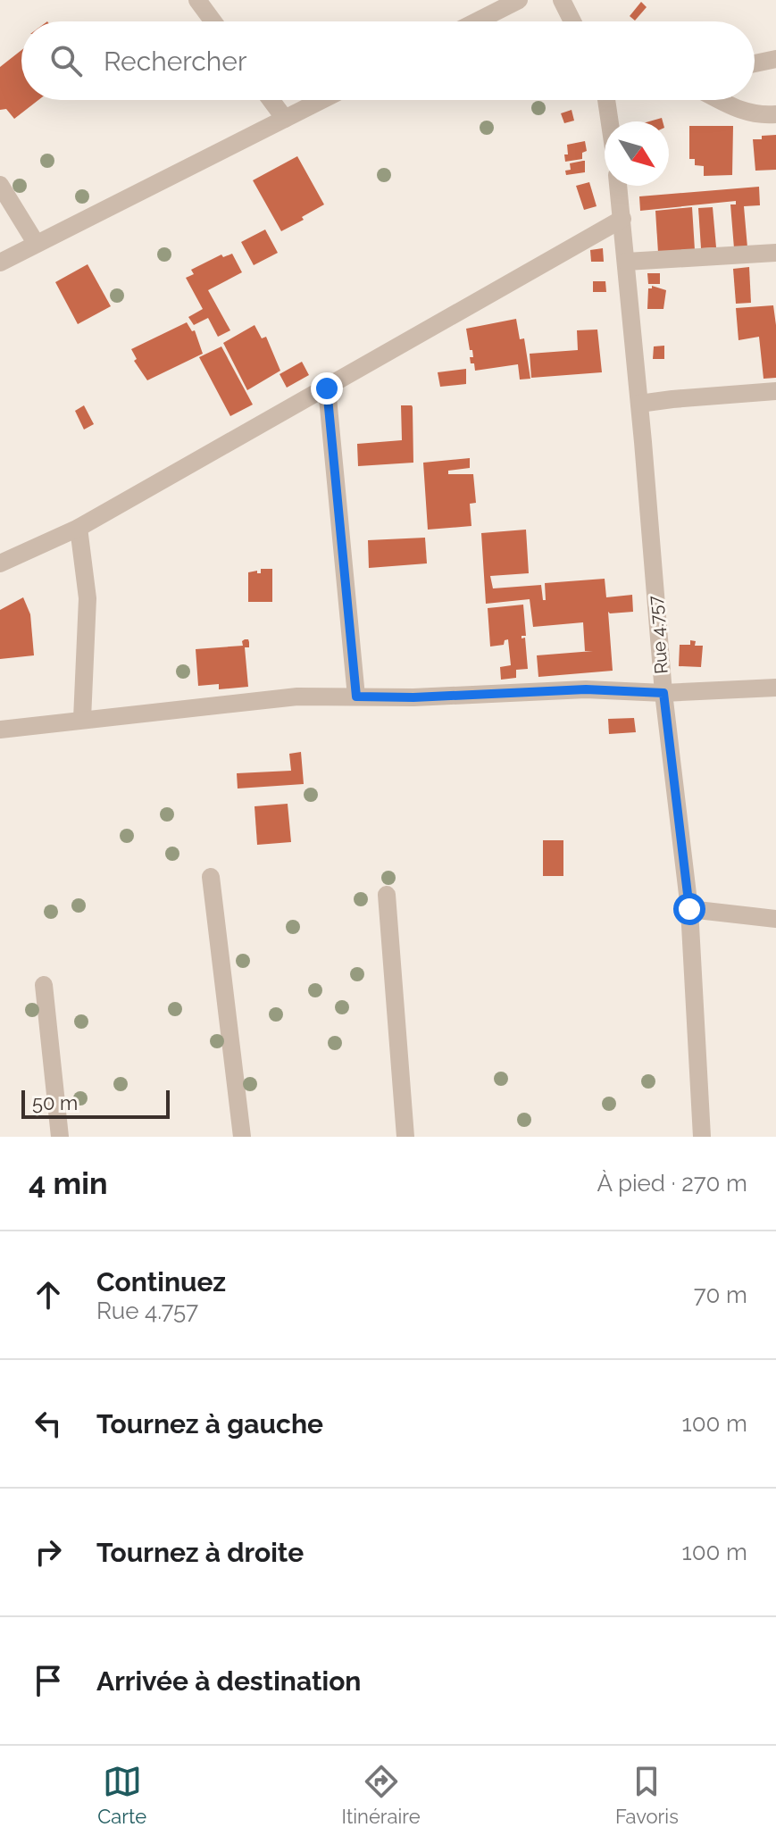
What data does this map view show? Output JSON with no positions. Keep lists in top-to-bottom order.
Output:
{
  "streets": {
    "street": ["Rue 4.757"]
  },
  "scale_bar": "50 m",
  "north": "bottom right",
  "page": {
    "search": "Rechercher",
    "scale": "50 m",
    "heading": ["4 min", "À pied · 270 m"],
    "list": [
      ["Continuez", "Rue 4.757", "70 m"],
      ["Tournez à gauche", "100 m"],
      ["Tournez à droite", "100 m"],
      "Arrivée à destination"
    ],
    "nav": ["Carte", "Itinéraire", "Favoris"]
  }
}
